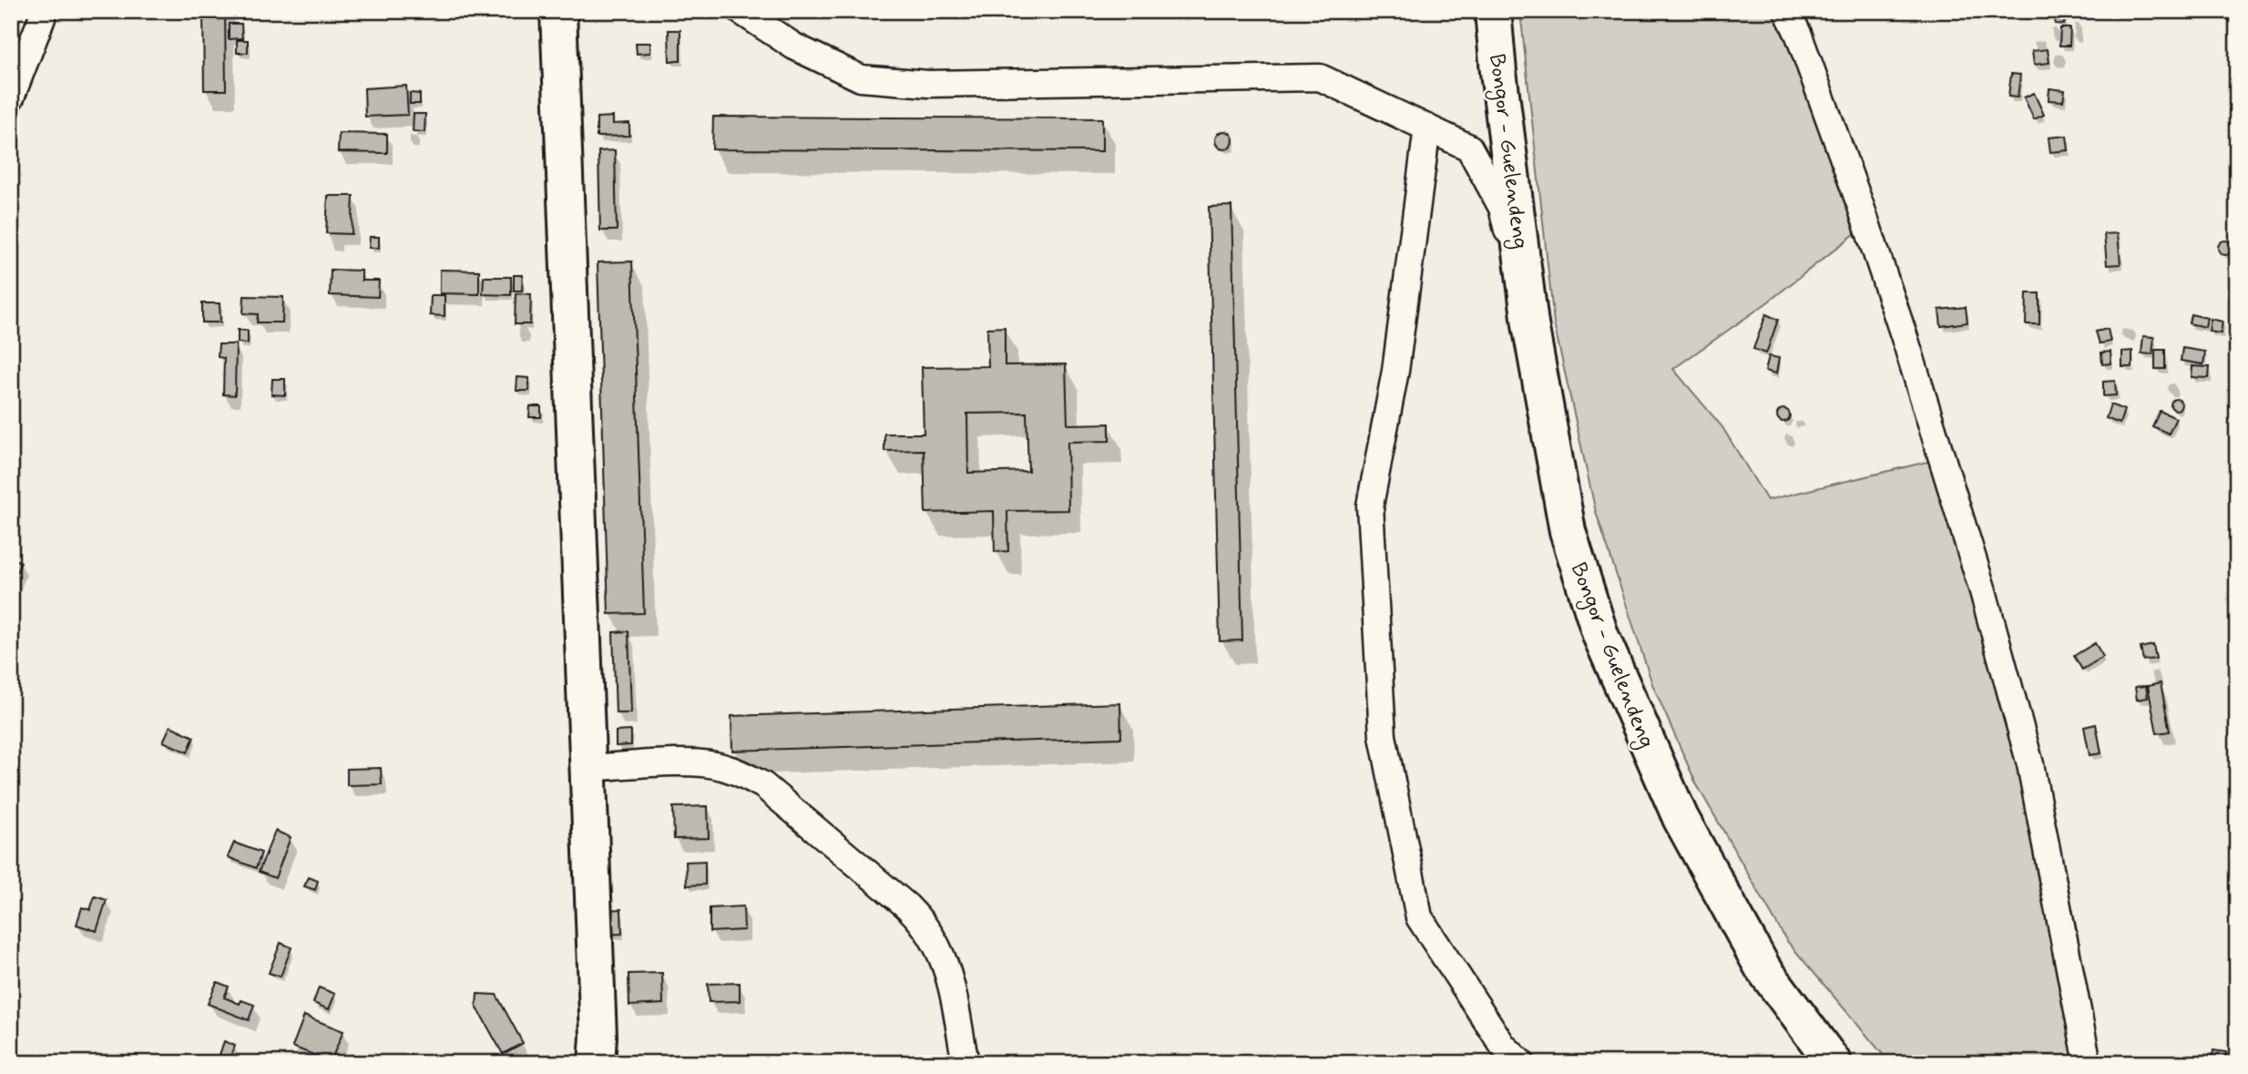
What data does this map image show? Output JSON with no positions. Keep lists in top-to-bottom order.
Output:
{
  "streets": {
    "main road": ["Bongor - Guelendeng"]
  }
}
